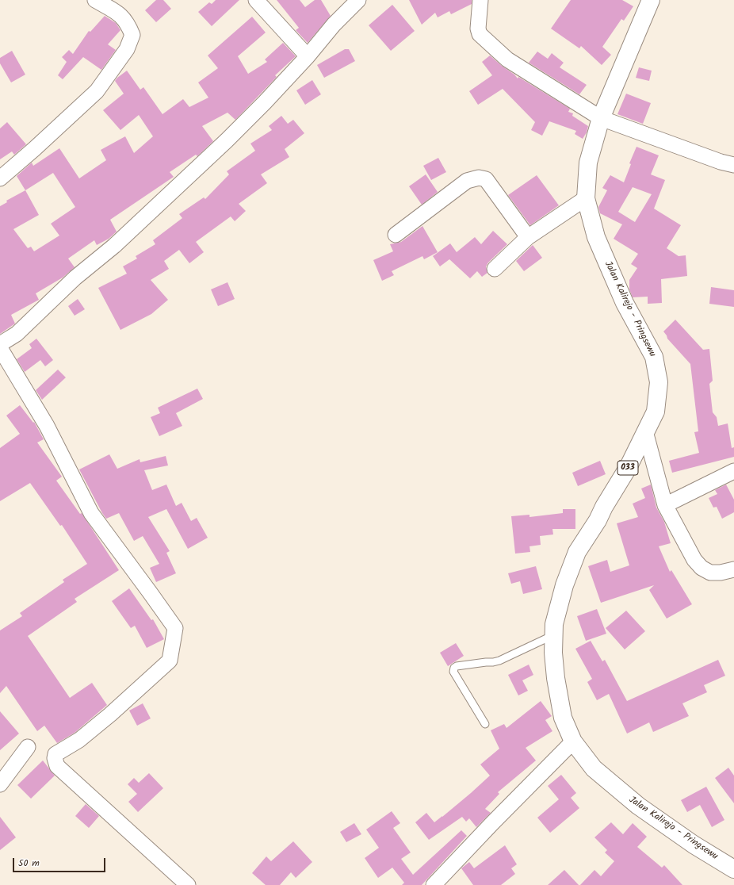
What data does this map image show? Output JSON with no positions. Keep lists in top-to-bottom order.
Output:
{
  "streets": {
    "main road": ["Jalan Kalirejo - Pringsewu", "033"]
  },
  "scale_bar": "50 m"
}
